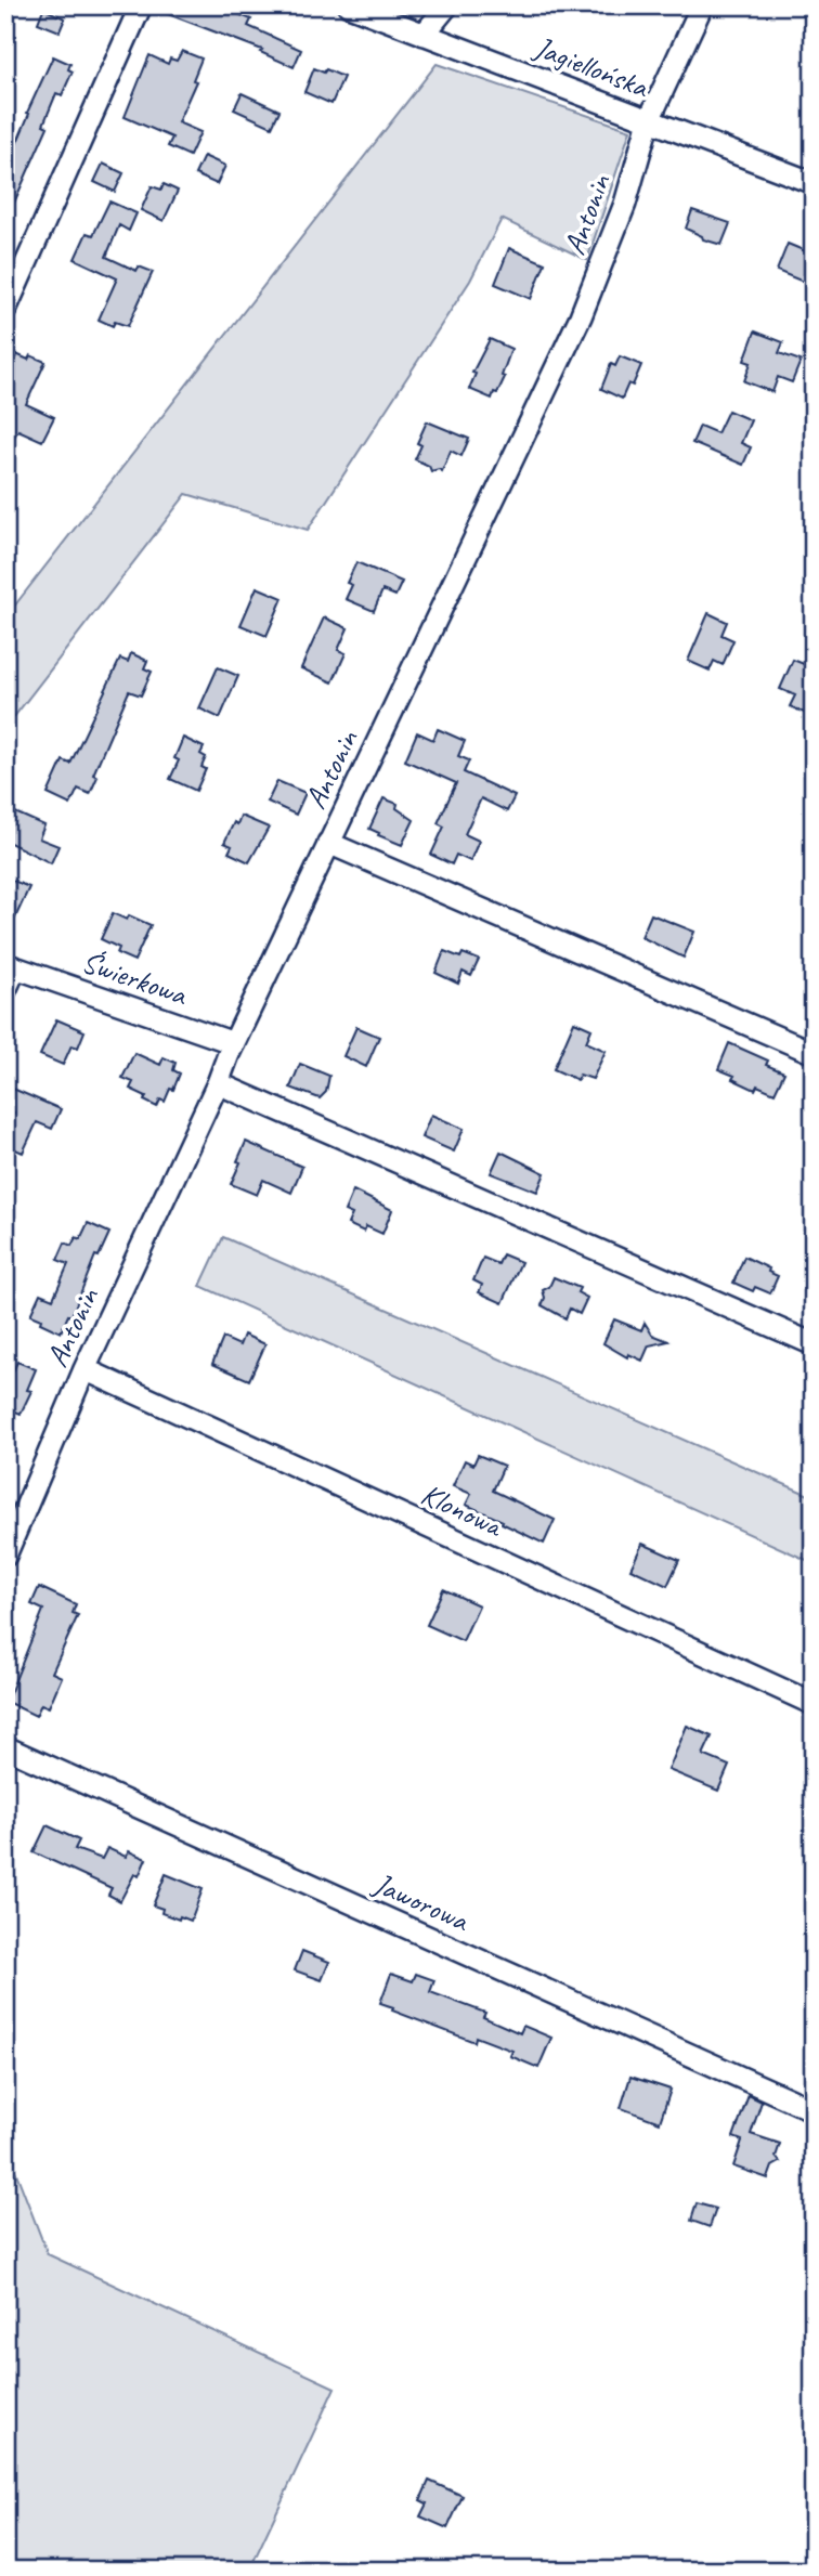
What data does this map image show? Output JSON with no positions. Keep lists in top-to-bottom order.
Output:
{
  "streets": {
    "street": [
      "Jagiellońska",
      "Antonin",
      "Świerkowa",
      "Klonowa",
      "Jaworowa"
    ]
  },
  "crossings": [
    ["Jagiellońska", "Antonin"],
    ["Antonin", "Świerkowa"],
    ["Antonin", "Klonowa"]
  ]
}
